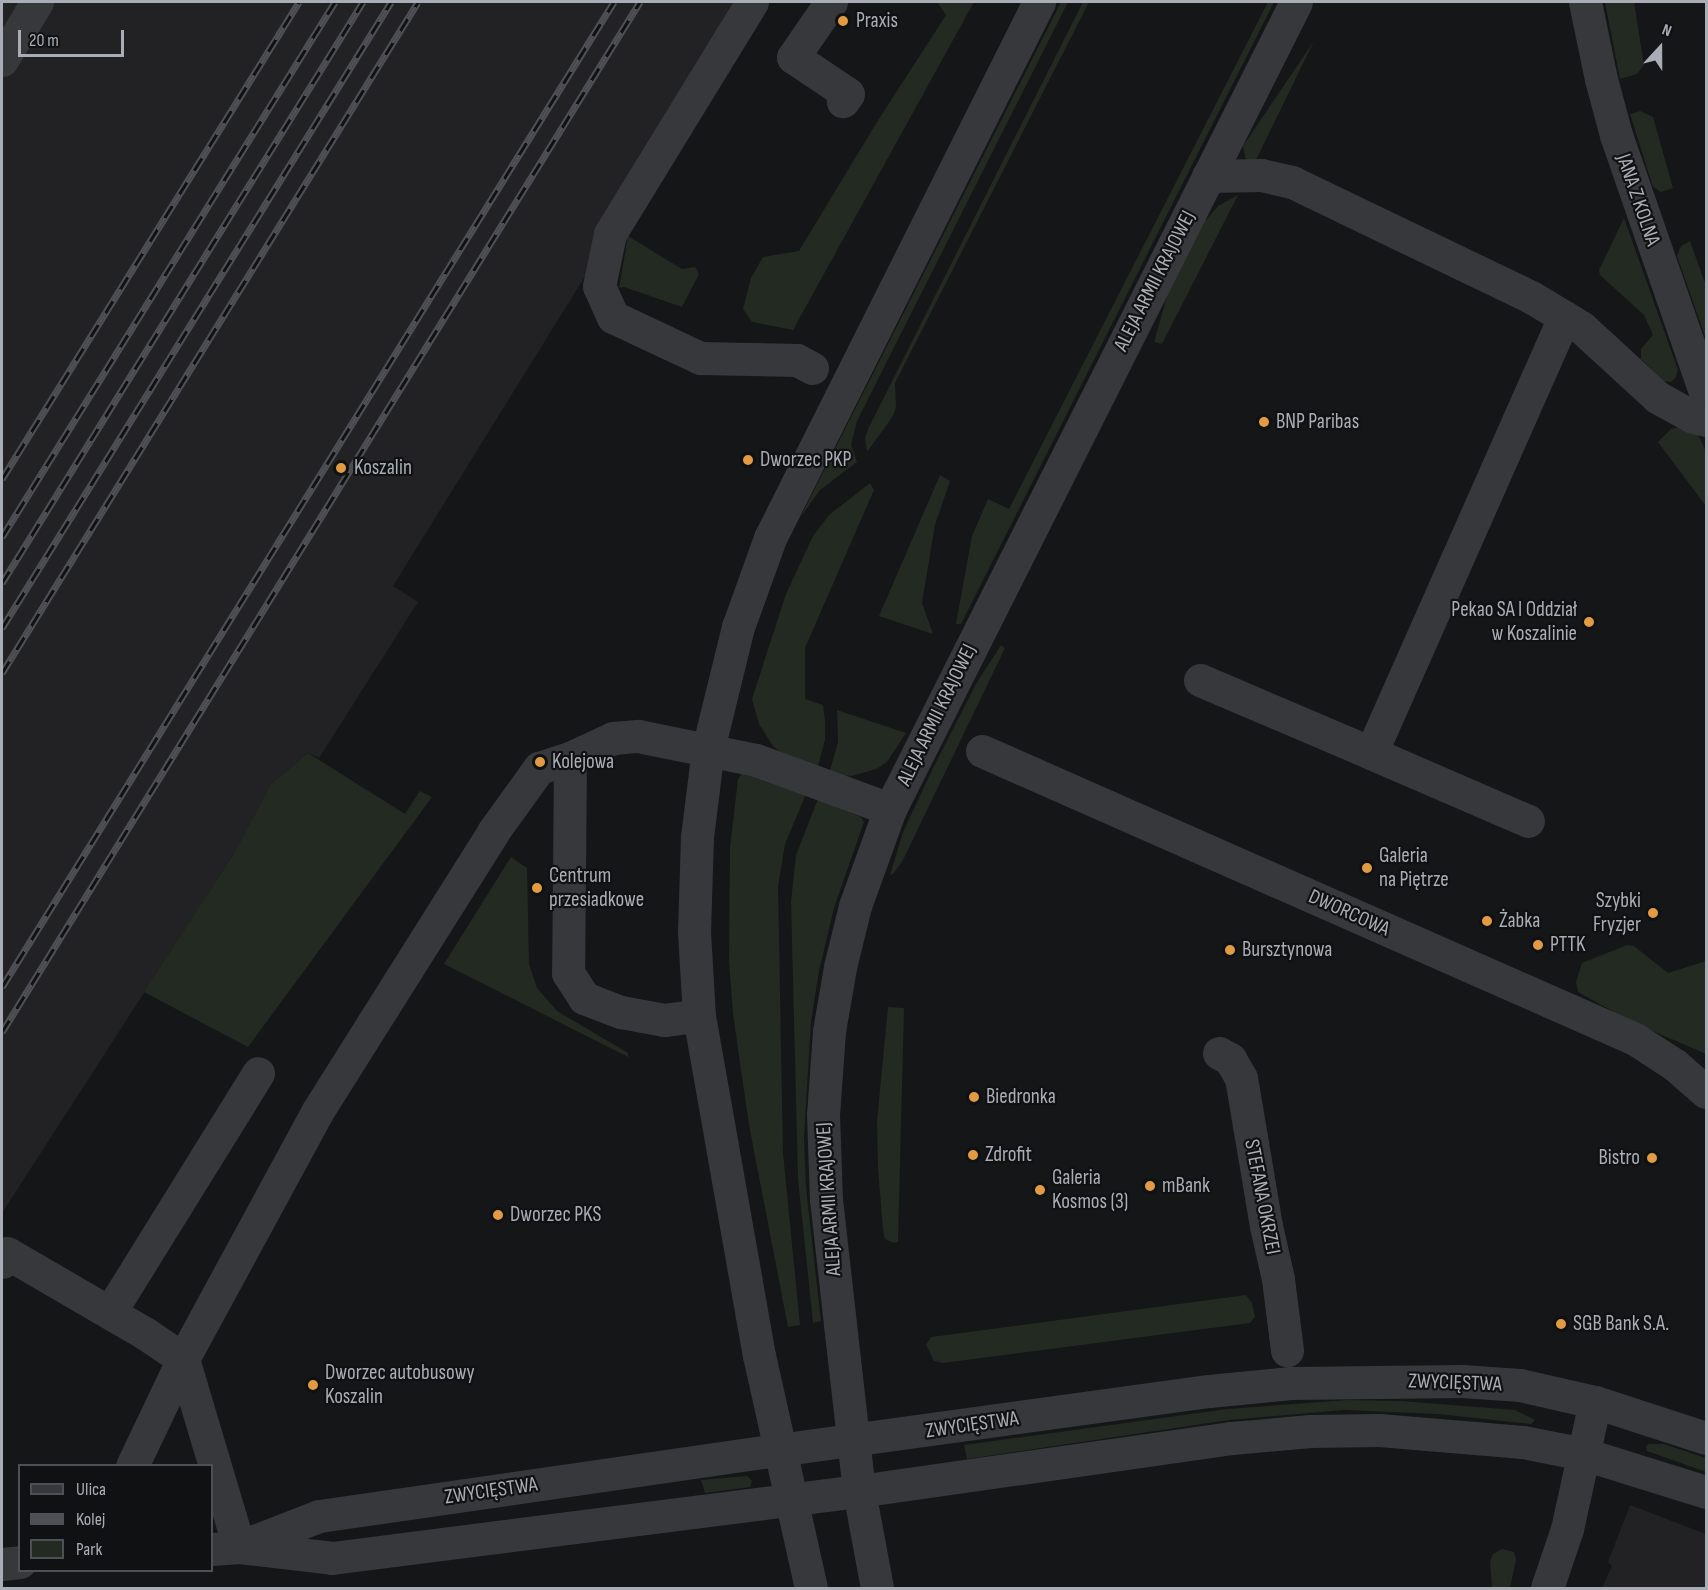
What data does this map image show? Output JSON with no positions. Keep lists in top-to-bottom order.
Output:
{
  "streets": {
    "street": [
      "JANA Z KOLNA",
      "ALEJA ARMII KRAJOWEJ",
      "DWORCOWA",
      "STEFANA OKRZEI",
      "ZWYCIĘSTWA"
    ]
  },
  "crossings": [
    ["ALEJA ARMII KRAJOWEJ", "ZWYCIĘSTWA"]
  ],
  "places": [
    "Praxis",
    "BNP Paribas",
    "Dworzec PKP",
    "Koszalin",
    "Pekao SA I Oddział w Koszalinie",
    "Kolejowa",
    "Galeria na Piętrze",
    "Centrum przesiadkowe",
    "Szybki Fryzjer",
    "Żabka",
    "PTTK",
    "Bursztynowa",
    "Biedronka",
    "Zdrofit",
    "Bistro",
    "mBank",
    "Galeria Kosmos (3)",
    "Dworzec PKS",
    "SGB Bank S.A.",
    "Dworzec autobusowy Koszalin"
  ],
  "legend": ["Ulica", "Kolej", "Park"],
  "scale_bar": "20 m",
  "north": "top"
}
